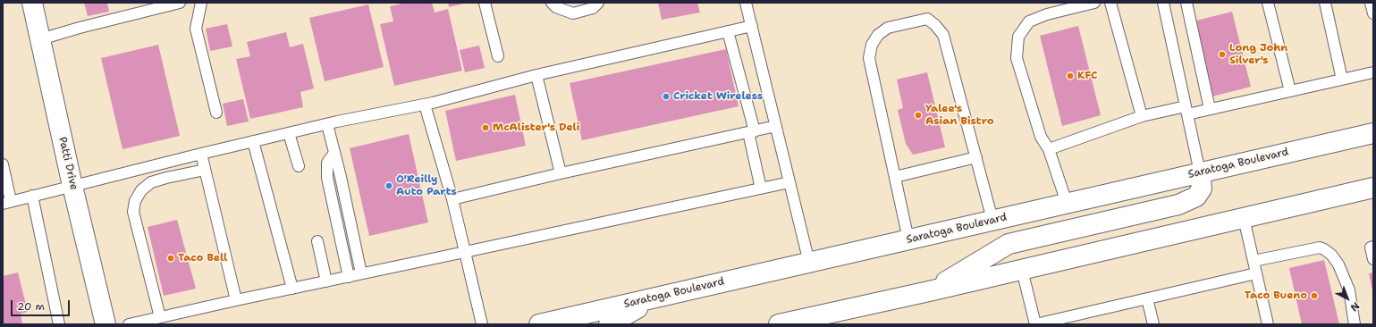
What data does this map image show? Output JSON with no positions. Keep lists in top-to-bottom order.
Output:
{
  "streets": {
    "main road": ["Patti Drive", "Saratoga Boulevard"]
  },
  "places": [
    "Long John Silver's",
    "KFC",
    "Cricket Wireless",
    "Yalee's Asian Bistro",
    "McAlister's Deli",
    "O'Reilly Auto Parts",
    "Taco Bell",
    "Taco Bueno"
  ],
  "scale_bar": "20 m",
  "north": "bottom right"
}
